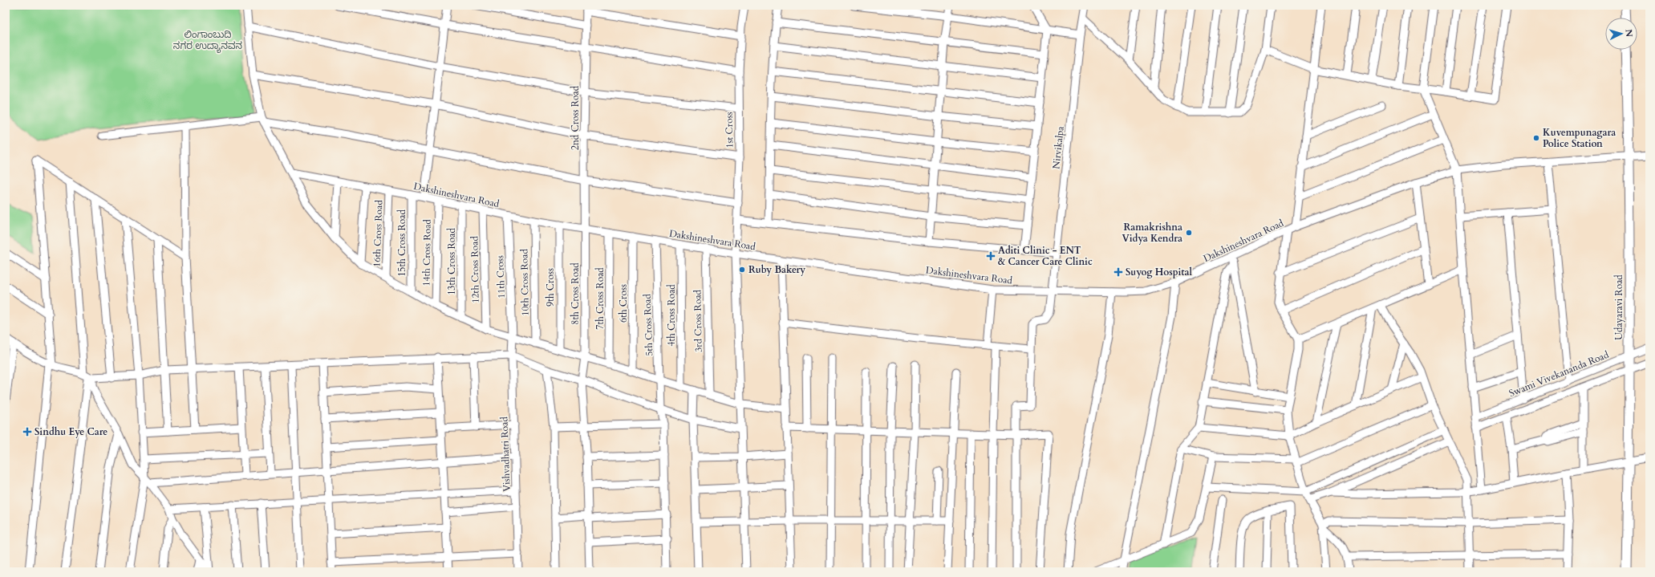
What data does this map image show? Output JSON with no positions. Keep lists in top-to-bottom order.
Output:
{
  "streets": {
    "street": [
      "2nd Cross Road",
      "1st Cross",
      "Nirvikalpa",
      "Dakshineshvara Road",
      "16th Cross Road",
      "15th Cross Road",
      "14th Cross Road",
      "13th Cross Road",
      "12th Cross Road",
      "11th Cross",
      "10th Cross Road",
      "9th Cross",
      "8th Cross Road",
      "7th Cross Road",
      "6th Cross",
      "Udayaravi Road",
      "4th Cross Road",
      "3rd Cross Road",
      "5th Cross Road",
      "Swami Vivekananda Road",
      "Vishvadhatri Road"
    ]
  },
  "crossings": [
    ["2nd Cross Road", "Dakshineshvara Road"],
    ["2nd Cross Road", "8th Cross Road"],
    ["1st Cross", "Dakshineshvara Road"],
    ["Nirvikalpa", "Dakshineshvara Road"],
    ["Dakshineshvara Road", "16th Cross Road"],
    ["Dakshineshvara Road", "15th Cross Road"],
    ["Dakshineshvara Road", "14th Cross Road"],
    ["Dakshineshvara Road", "13th Cross Road"],
    ["Dakshineshvara Road", "12th Cross Road"],
    ["Dakshineshvara Road", "11th Cross"],
    ["Dakshineshvara Road", "10th Cross Road"],
    ["Dakshineshvara Road", "9th Cross"],
    ["Dakshineshvara Road", "8th Cross Road"],
    ["Dakshineshvara Road", "7th Cross Road"],
    ["Dakshineshvara Road", "6th Cross"],
    ["Dakshineshvara Road", "Udayaravi Road"],
    ["Dakshineshvara Road", "4th Cross Road"],
    ["Dakshineshvara Road", "3rd Cross Road"],
    ["Dakshineshvara Road", "5th Cross Road"],
    ["11th Cross", "Vishvadhatri Road"],
    ["Udayaravi Road", "Swami Vivekananda Road"]
  ],
  "parks": ["ಲಿಂಗಾಂಬುದಿ ನಗರ ಉದ್ಯಾನವನ"],
  "places": {
    "other": ["Kuvempunagara Police Station", "Ramakrishna Vidya Kendra", "Ruby Bakery"],
    "health": ["Aditi Clinic - ENT & Cancer Care Clinic", "Suyog Hospital", "Sindhu Eye Care"]
  },
  "north": "right"
}
